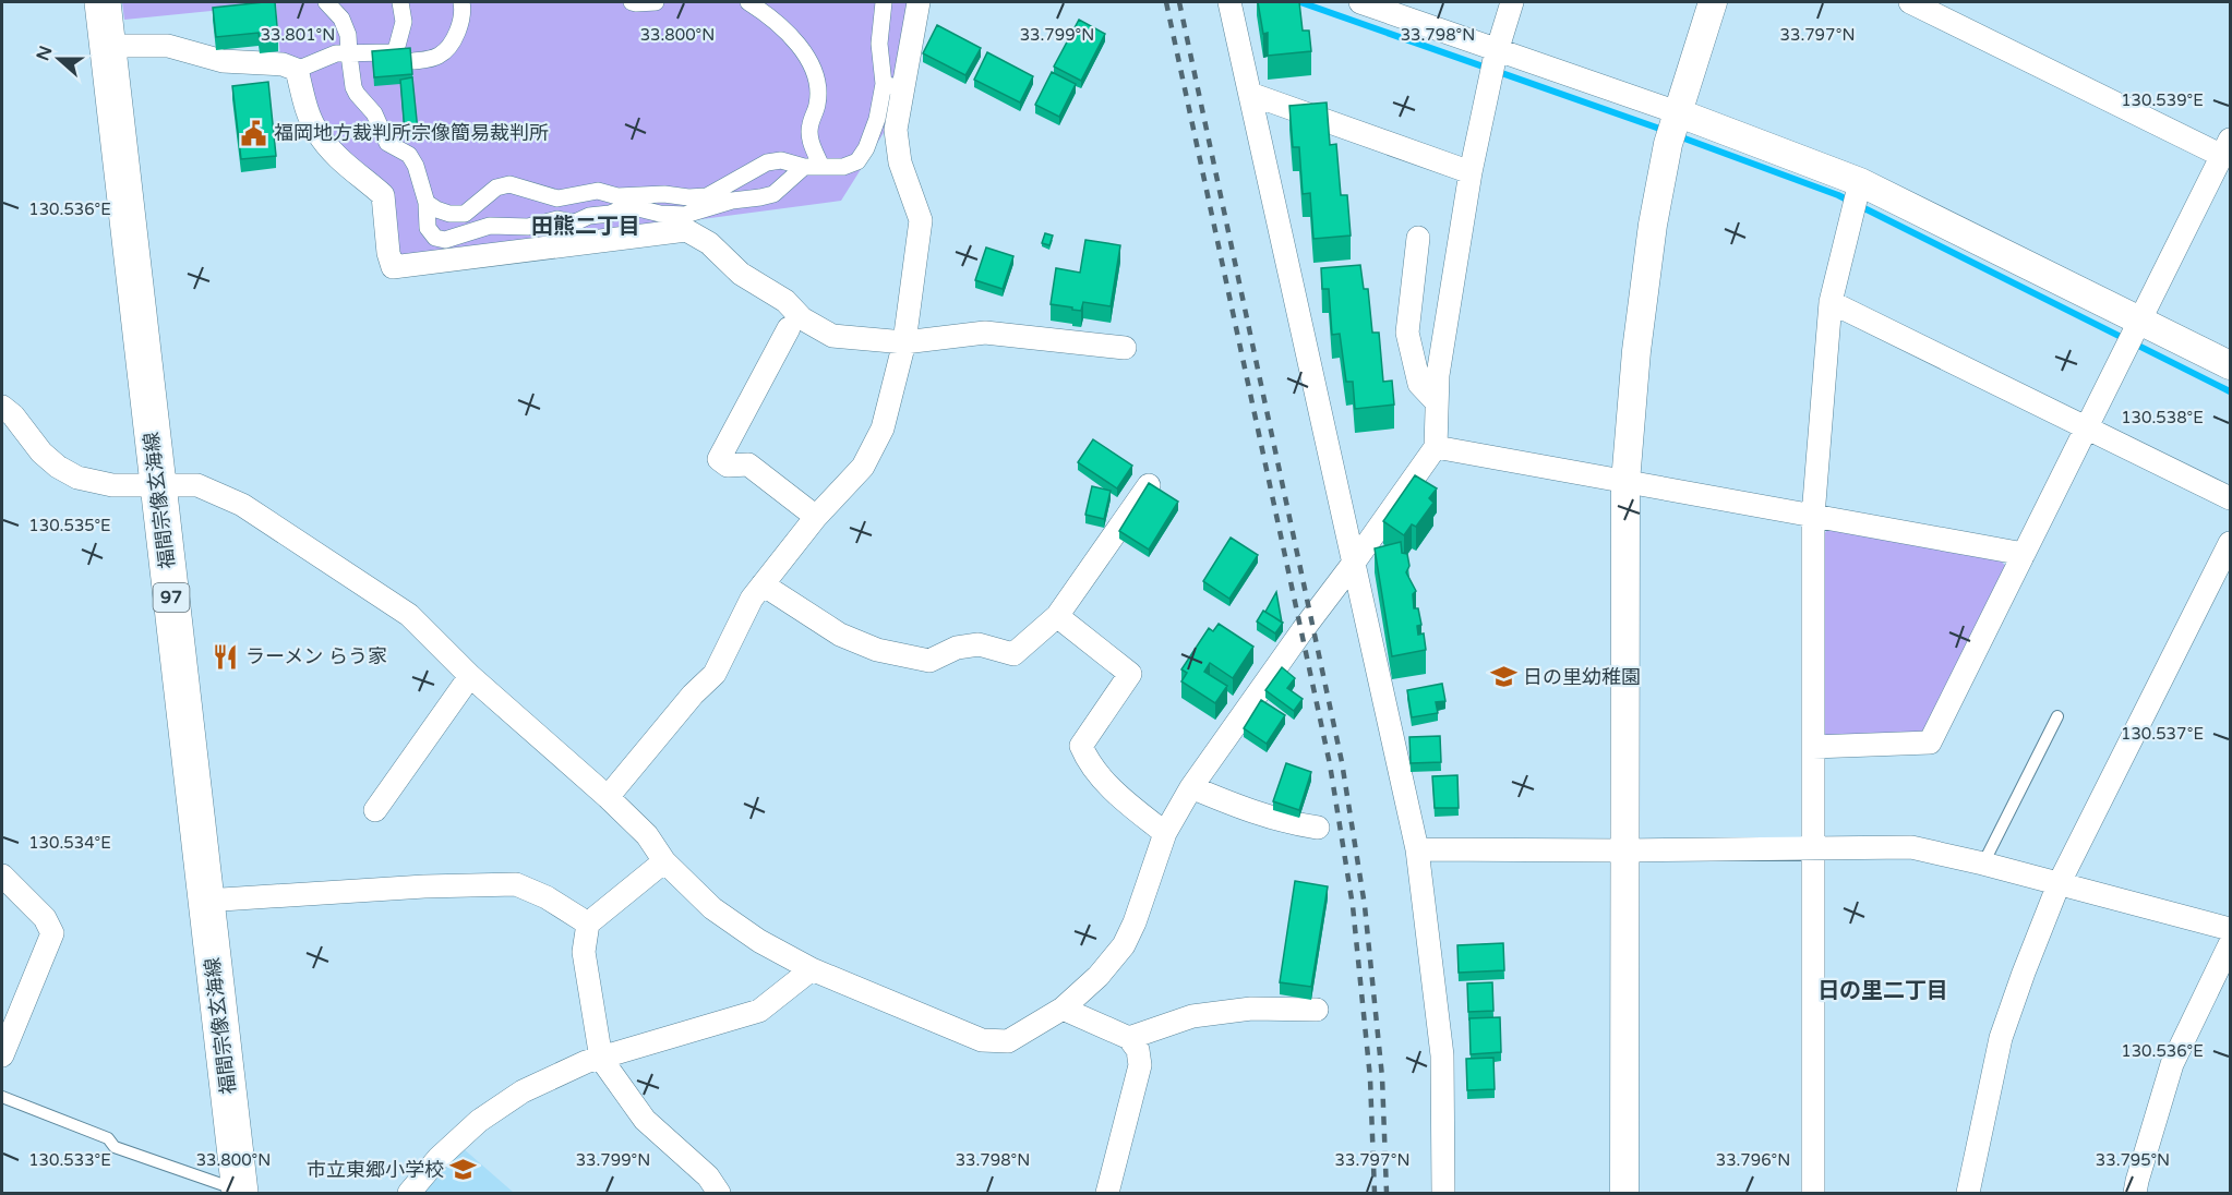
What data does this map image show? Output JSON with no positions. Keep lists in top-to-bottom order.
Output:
{
  "streets": {
    "main road": ["福間宗像玄海線", "97"]
  },
  "districts": ["田熊二丁目", "日の里二丁目"],
  "places": {
    "public building": ["福岡地方裁判所宗像簡易裁判所"],
    "restaurant": ["ラーメン らう家"],
    "school or university": ["日の里幼稚園", "市立東郷小学校"]
  },
  "north": "left",
  "coordinates": [
    "33.801°N",
    "33.800°N",
    "33.799°N",
    "33.798°N",
    "33.797°N",
    "130.539°E",
    "130.536°E",
    "130.538°E",
    "130.535°E",
    "130.537°E",
    "130.534°E",
    "130.533°E",
    "33.796°N",
    "33.795°N"
  ]
}
